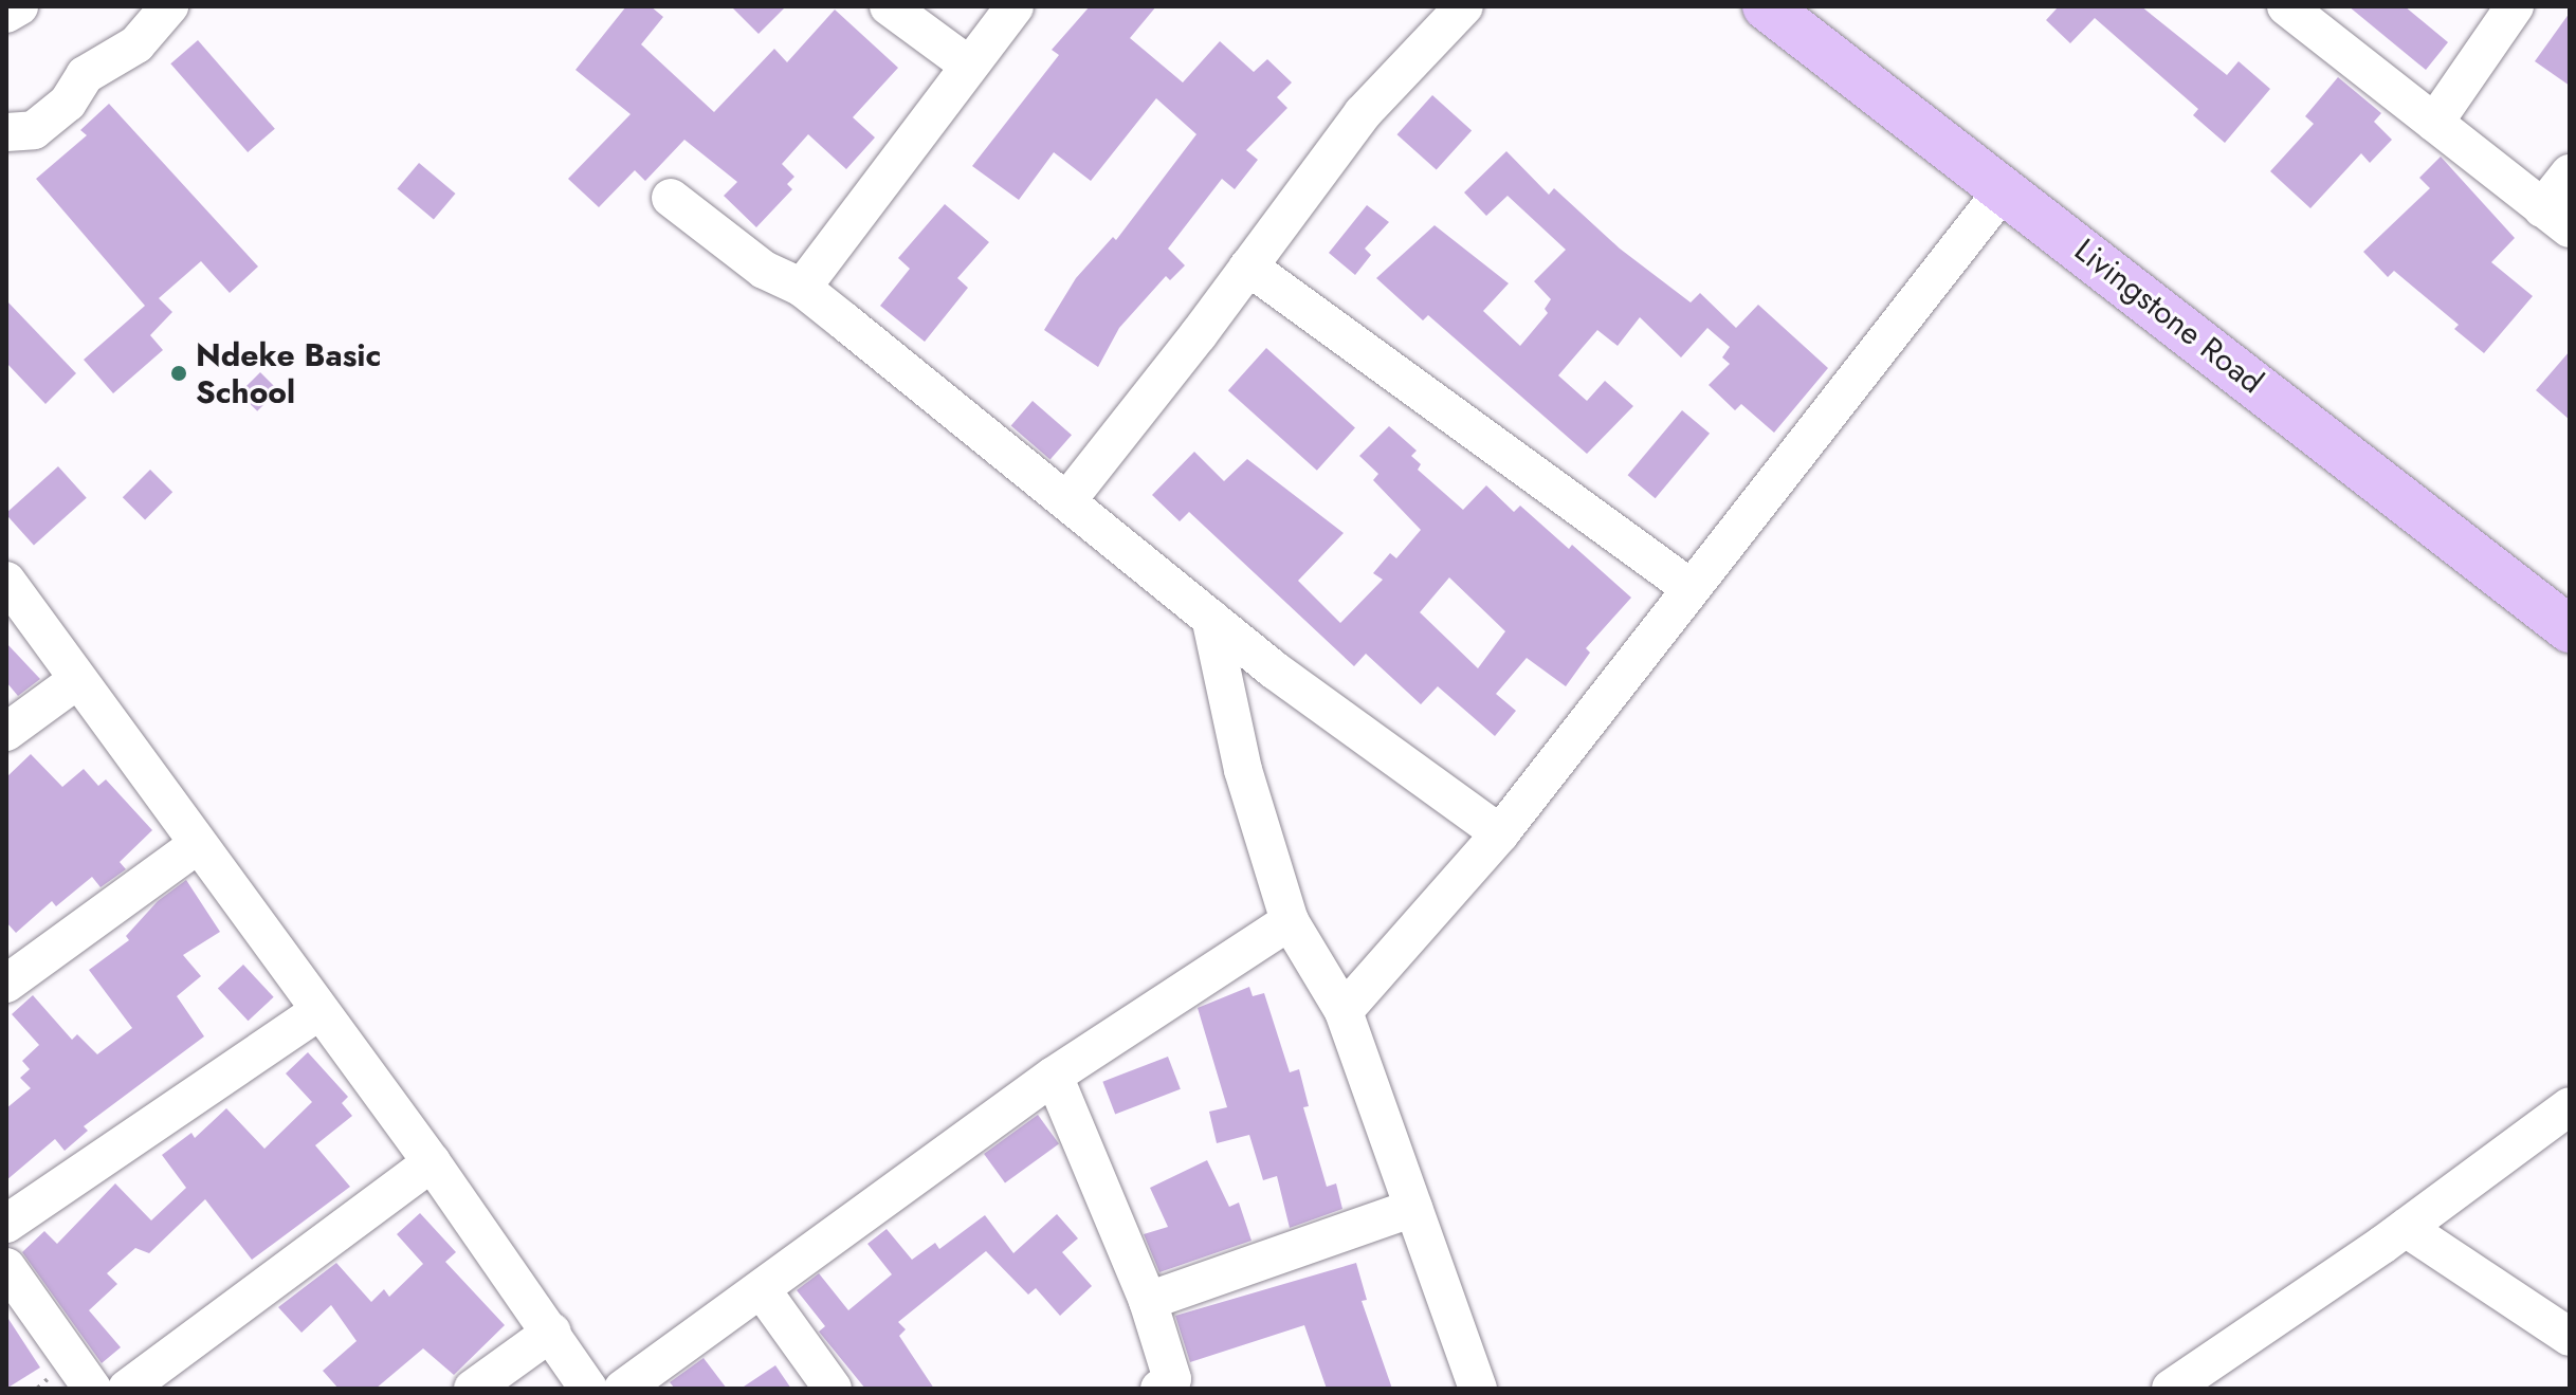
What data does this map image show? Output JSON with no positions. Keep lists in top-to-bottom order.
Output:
{
  "streets": {
    "highway": ["Livingstone Road"]
  },
  "places": ["Ndeke Basic School"]
}
